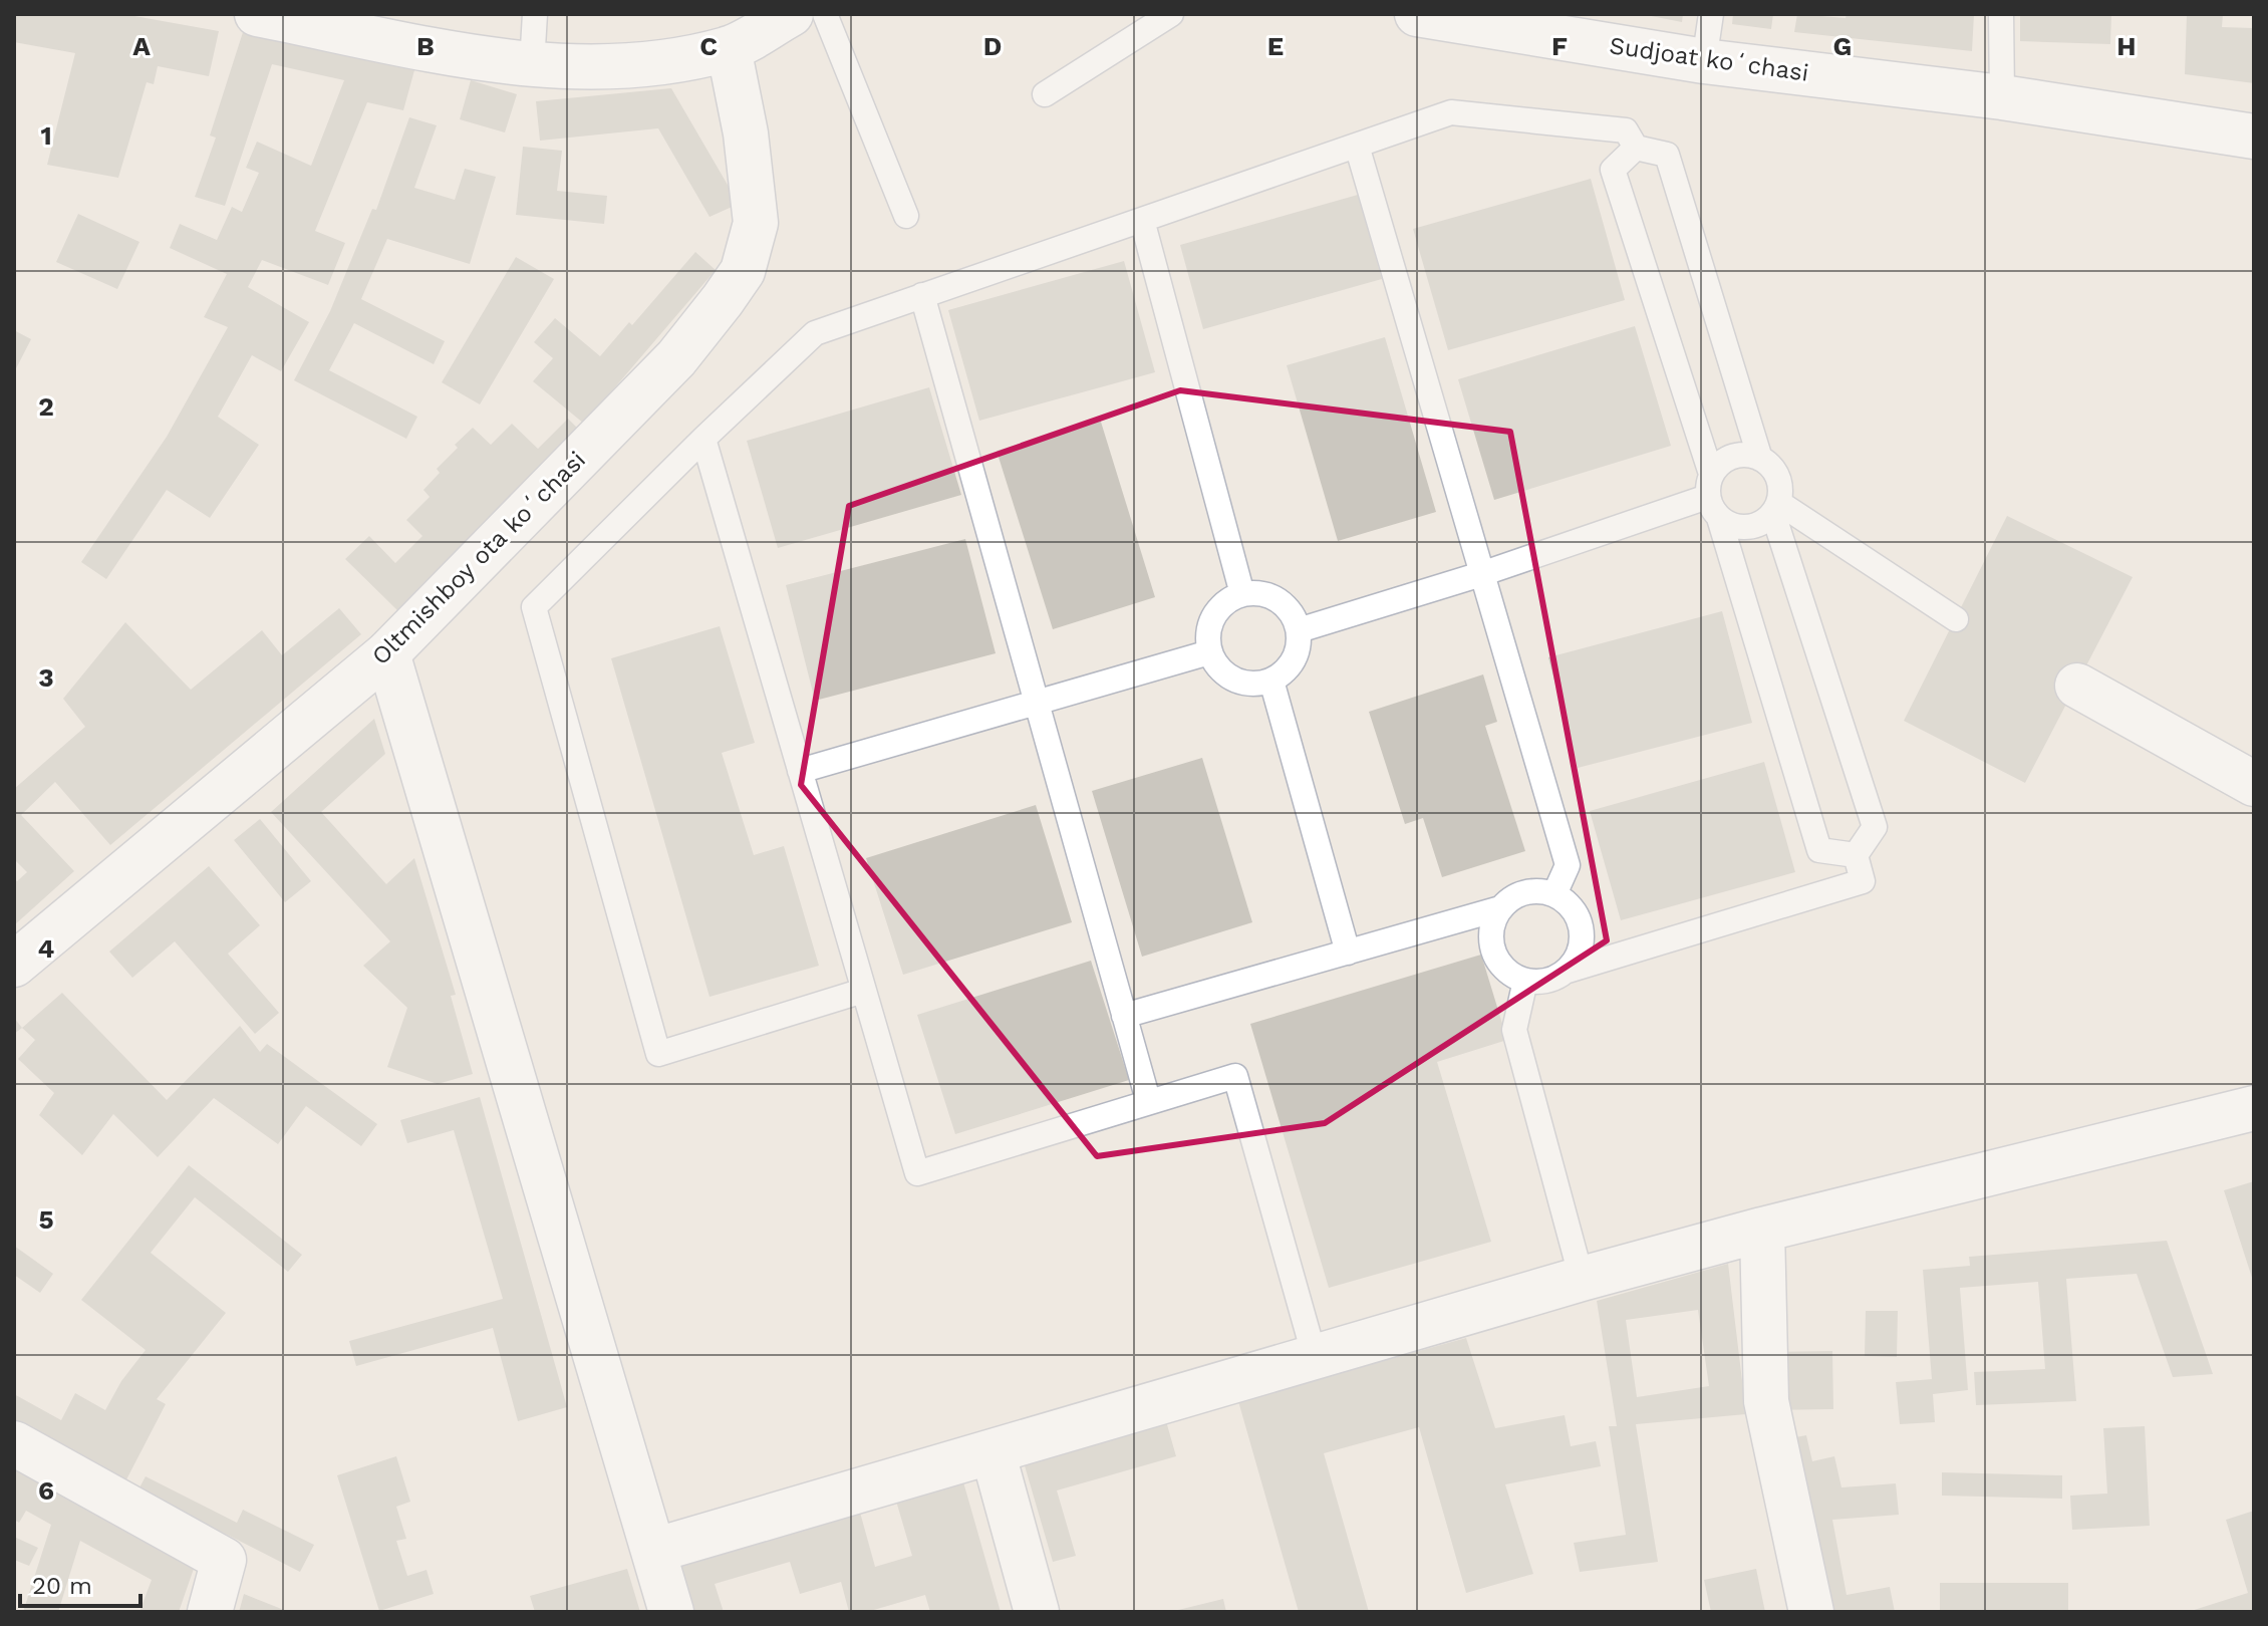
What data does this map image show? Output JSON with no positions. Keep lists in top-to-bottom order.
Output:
{
  "streets": {
    "street": ["Sudjoat koʻchasi", "Oltmishboy ota koʻchasi"]
  },
  "scale_bar": "20 m",
  "grid": {
    "columns": [
      "A",
      "B",
      "C",
      "D",
      "E",
      "F",
      "G",
      "H"
    ],
    "rows": [
      "1",
      "2",
      "3",
      "4",
      "5",
      "6"
    ]
  }
}
